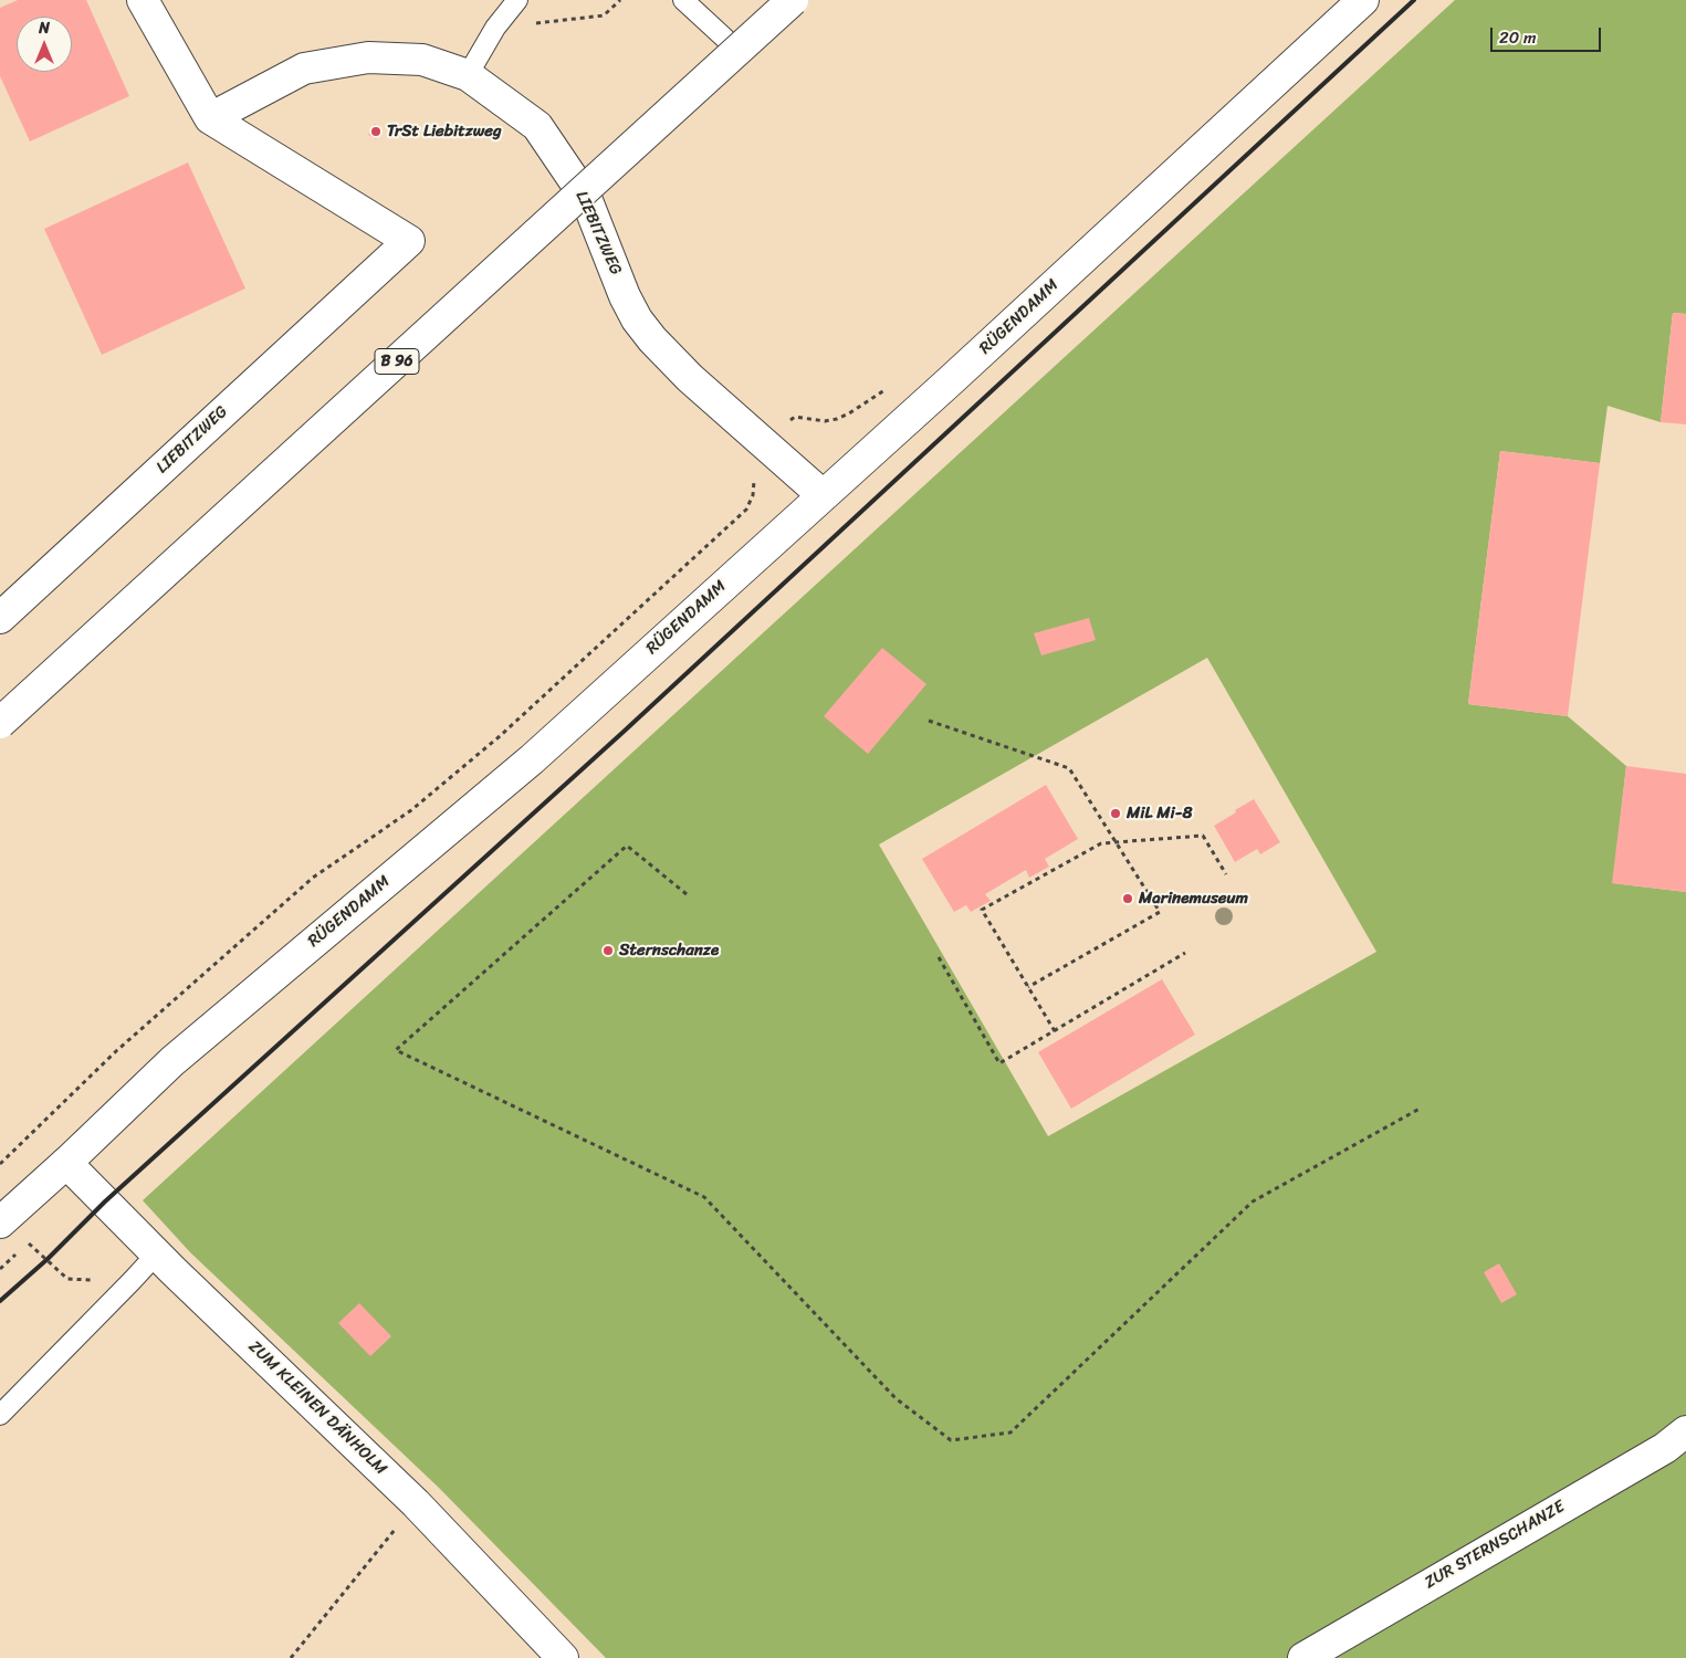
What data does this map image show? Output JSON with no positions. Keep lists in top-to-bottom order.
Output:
{
  "streets": {
    "main road": [
      "LIEBITZWEG",
      "RÜGENDAMM",
      "B 96",
      "ZUM KLEINEN DÄNHOLM",
      "ZUR STERNSCHANZE"
    ]
  },
  "crossings": [
    ["LIEBITZWEG", "RÜGENDAMM"],
    ["RÜGENDAMM", "ZUM KLEINEN DÄNHOLM"]
  ],
  "places": [
    "TrSt Liebitzweg",
    "MiL Mi-8",
    "Marinemuseum",
    "Sternschanze"
  ],
  "scale_bar": "20 m",
  "north": "top"
}
